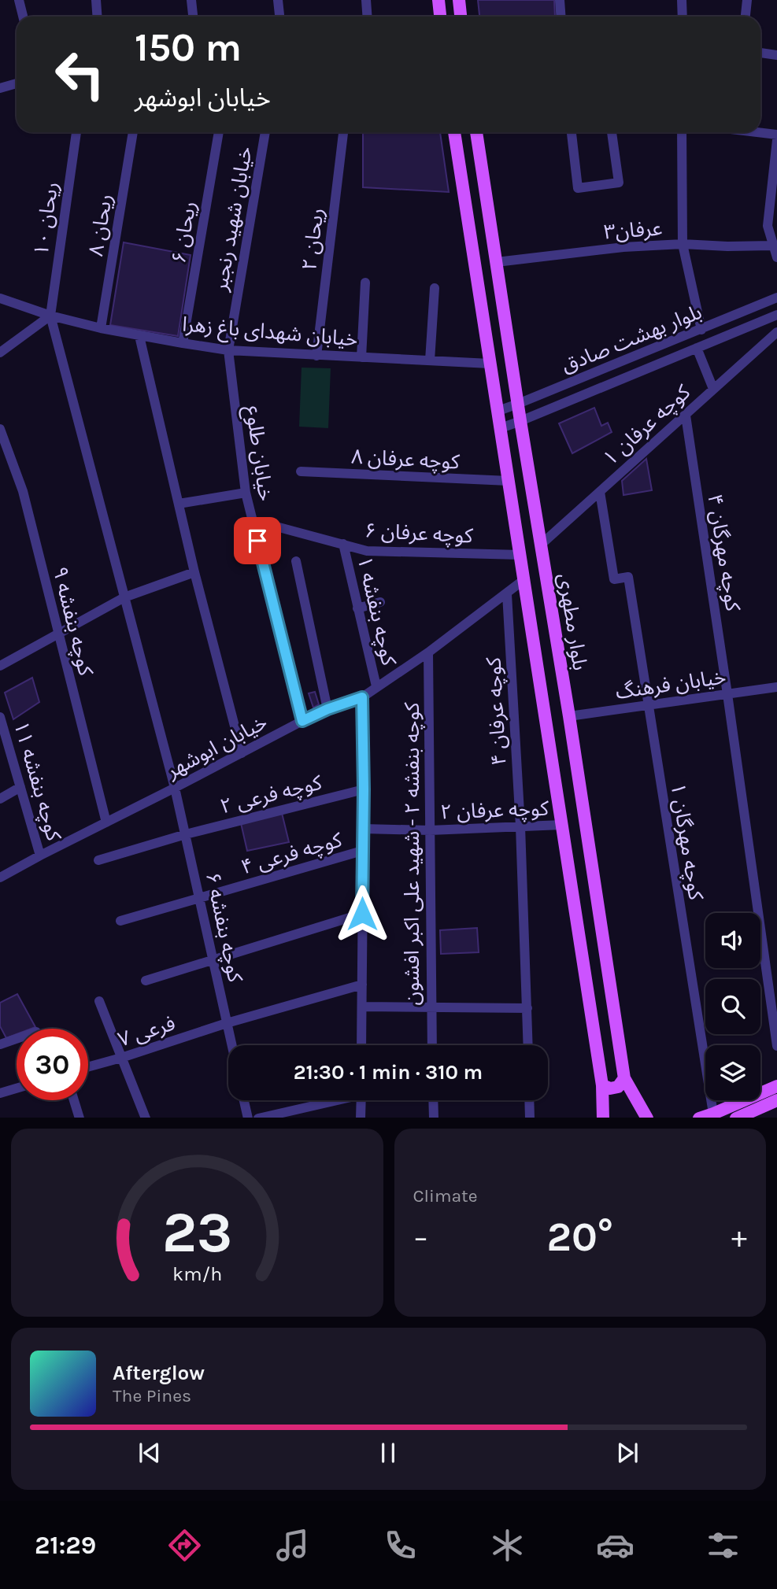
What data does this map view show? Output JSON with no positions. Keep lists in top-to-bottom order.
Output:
{
  "streets": {
    "main road": ["بلوار مطهری"],
    "street": [
      "ریحان ۱۰",
      "خیابان شهید رنجبر",
      "ریحان ۸",
      "عرفان۳",
      "ریحان ۶",
      "ریحان ۲",
      "خیابان شهدای باغ‌ زهرا",
      "بلوار بهشت صادق",
      "کوچه عرفان ۱",
      "خیابان طلوع",
      "کوچه عرفان ۸",
      "کوچه عرفان ۶",
      "کوچه مهرگان ۴",
      "کوچه بنفشه ۱",
      "کوچه بنفشه ۹",
      "خیابان فرهنگ",
      "کوچه عرفان ۴",
      "خیابان ابوشهر",
      "کوچه بنفشه ۱۱",
      "کوچه فرعی ۲",
      "کوچه عرفان ۲",
      "کوچه مهرگان ۱",
      "کوچه فرعی ۴",
      "کوچه بنفشه ۲ - شهید علی اکبر افشون",
      "کوچه بنفشه ۶",
      "فرعی ۷"
    ]
  },
  "crossings": [
    ["ریحان ۱۰", "خیابان شهدای باغ‌ زهرا"],
    ["ریحان ۱۰", "کوچه بنفشه ۶"],
    ["خیابان شهید رنجبر", "خیابان شهدای باغ‌ زهرا"],
    ["خیابان شهید رنجبر", "خیابان طلوع"],
    ["ریحان ۸", "خیابان شهدای باغ‌ زهرا"],
    ["عرفان۳", "بلوار مطهری"],
    ["ریحان ۶", "خیابان شهدای باغ‌ زهرا"],
    ["ریحان ۲", "خیابان شهدای باغ‌ زهرا"],
    ["خیابان شهدای باغ‌ زهرا", "خیابان طلوع"],
    ["خیابان شهدای باغ‌ زهرا", "بلوار مطهری"],
    ["خیابان شهدای باغ‌ زهرا", "کوچه بنفشه ۶"],
    ["بلوار بهشت صادق", "بلوار مطهری"],
    ["کوچه عرفان ۱", "کوچه مهرگان ۴"],
    ["کوچه عرفان ۱", "بلوار مطهری"],
    ["کوچه عرفان ۱", "کوچه مهرگان ۱"],
    ["خیابان طلوع", "کوچه عرفان ۶"],
    ["خیابان طلوع", "خیابان ابوشهر"],
    ["کوچه عرفان ۸", "بلوار مطهری"],
    ["کوچه عرفان ۶", "کوچه بنفشه ۱"],
    ["کوچه عرفان ۶", "بلوار مطهری"],
    ["کوچه مهرگان ۴", "خیابان فرهنگ"],
    ["کوچه بنفشه ۱", "خیابان ابوشهر"],
    ["کوچه بنفشه ۹", "خیابان ابوشهر"],
    ["بلوار مطهری", "خیابان فرهنگ"],
    ["بلوار مطهری", "خیابان ابوشهر"],
    ["بلوار مطهری", "کوچه عرفان ۲"],
    ["خیابان فرهنگ", "کوچه مهرگان ۱"],
    ["کوچه عرفان ۴", "خیابان ابوشهر"],
    ["کوچه عرفان ۴", "کوچه عرفان ۲"],
    ["خیابان ابوشهر", "کوچه بنفشه ۱۱"],
    ["خیابان ابوشهر", "کوچه بنفشه ۲ - شهید علی اکبر افشون"],
    ["خیابان ابوشهر", "کوچه بنفشه ۶"],
    ["کوچه فرعی ۲", "کوچه بنفشه ۶"],
    ["کوچه عرفان ۲", "کوچه بنفشه ۲ - شهید علی اکبر افشون"],
    ["کوچه فرعی ۴", "کوچه بنفشه ۶"],
    ["کوچه بنفشه ۶", "فرعی ۷"]
  ],
  "page": {
    "turn": ["150 m", "خیابان ابوشهر"],
    "limit": "30",
    "trip": "21:30 · 1 min · 310 m",
    "tile": "Climate",
    "heat": ["−", "20°", "+"],
    "song": ["Afterglow", "The Pines"],
    "tabs": "21:29",
    "gauge": ["23", "km/h"]
  }
}
